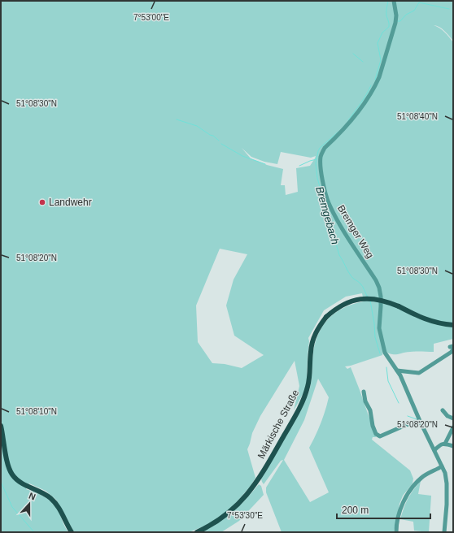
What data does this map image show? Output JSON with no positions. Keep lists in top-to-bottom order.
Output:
{
  "streets": {
    "main road": ["Märkische Straße"],
    "street": ["Bremger Weg"]
  },
  "water": ["Bremgebach"],
  "places": ["Landwehr"],
  "scale_bar": "200 m",
  "north": "top",
  "coordinates": [
    "7°53'00\"E",
    "51°08'30\"N",
    "51°08'40\"N",
    "51°08'20\"N",
    "51°08'10\"N",
    "7°53'30\"E"
  ]
}
